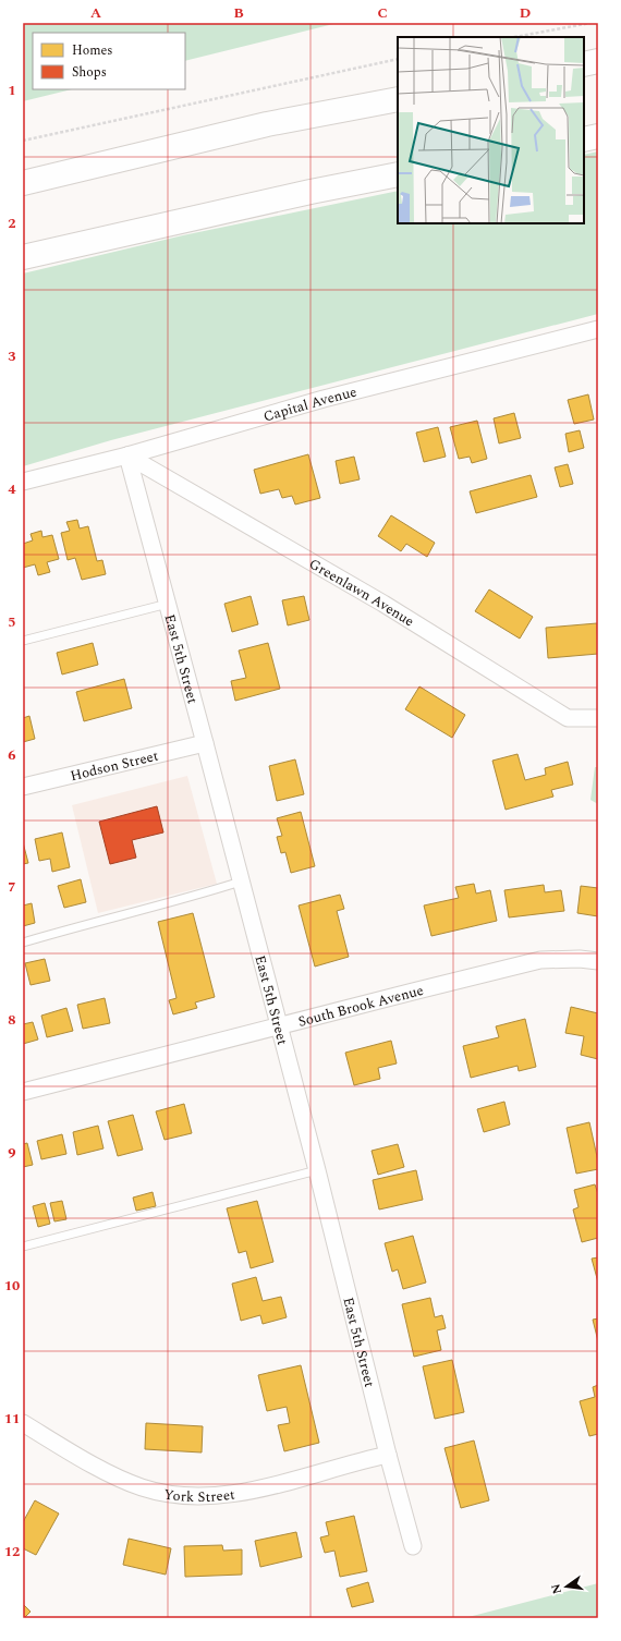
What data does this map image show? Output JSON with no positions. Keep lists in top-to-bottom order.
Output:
{
  "streets": {
    "street": [
      "Capital Avenue",
      "Greenlawn Avenue",
      "East 5th Street",
      "Hodson Street",
      "South Brook Avenue",
      "York Street"
    ]
  },
  "crossings": [
    ["Capital Avenue", "Greenlawn Avenue"],
    ["Capital Avenue", "East 5th Street"],
    ["Greenlawn Avenue", "East 5th Street"],
    ["East 5th Street", "Hodson Street"],
    ["East 5th Street", "South Brook Avenue"],
    ["East 5th Street", "York Street"]
  ],
  "legend": ["Homes", "Shops"],
  "north": "left",
  "grid": {
    "columns": [
      "A",
      "B",
      "C",
      "D"
    ],
    "rows": [
      "1",
      "2",
      "3",
      "4",
      "5",
      "6",
      "7",
      "8",
      "9",
      "10",
      "11",
      "12"
    ]
  }
}
